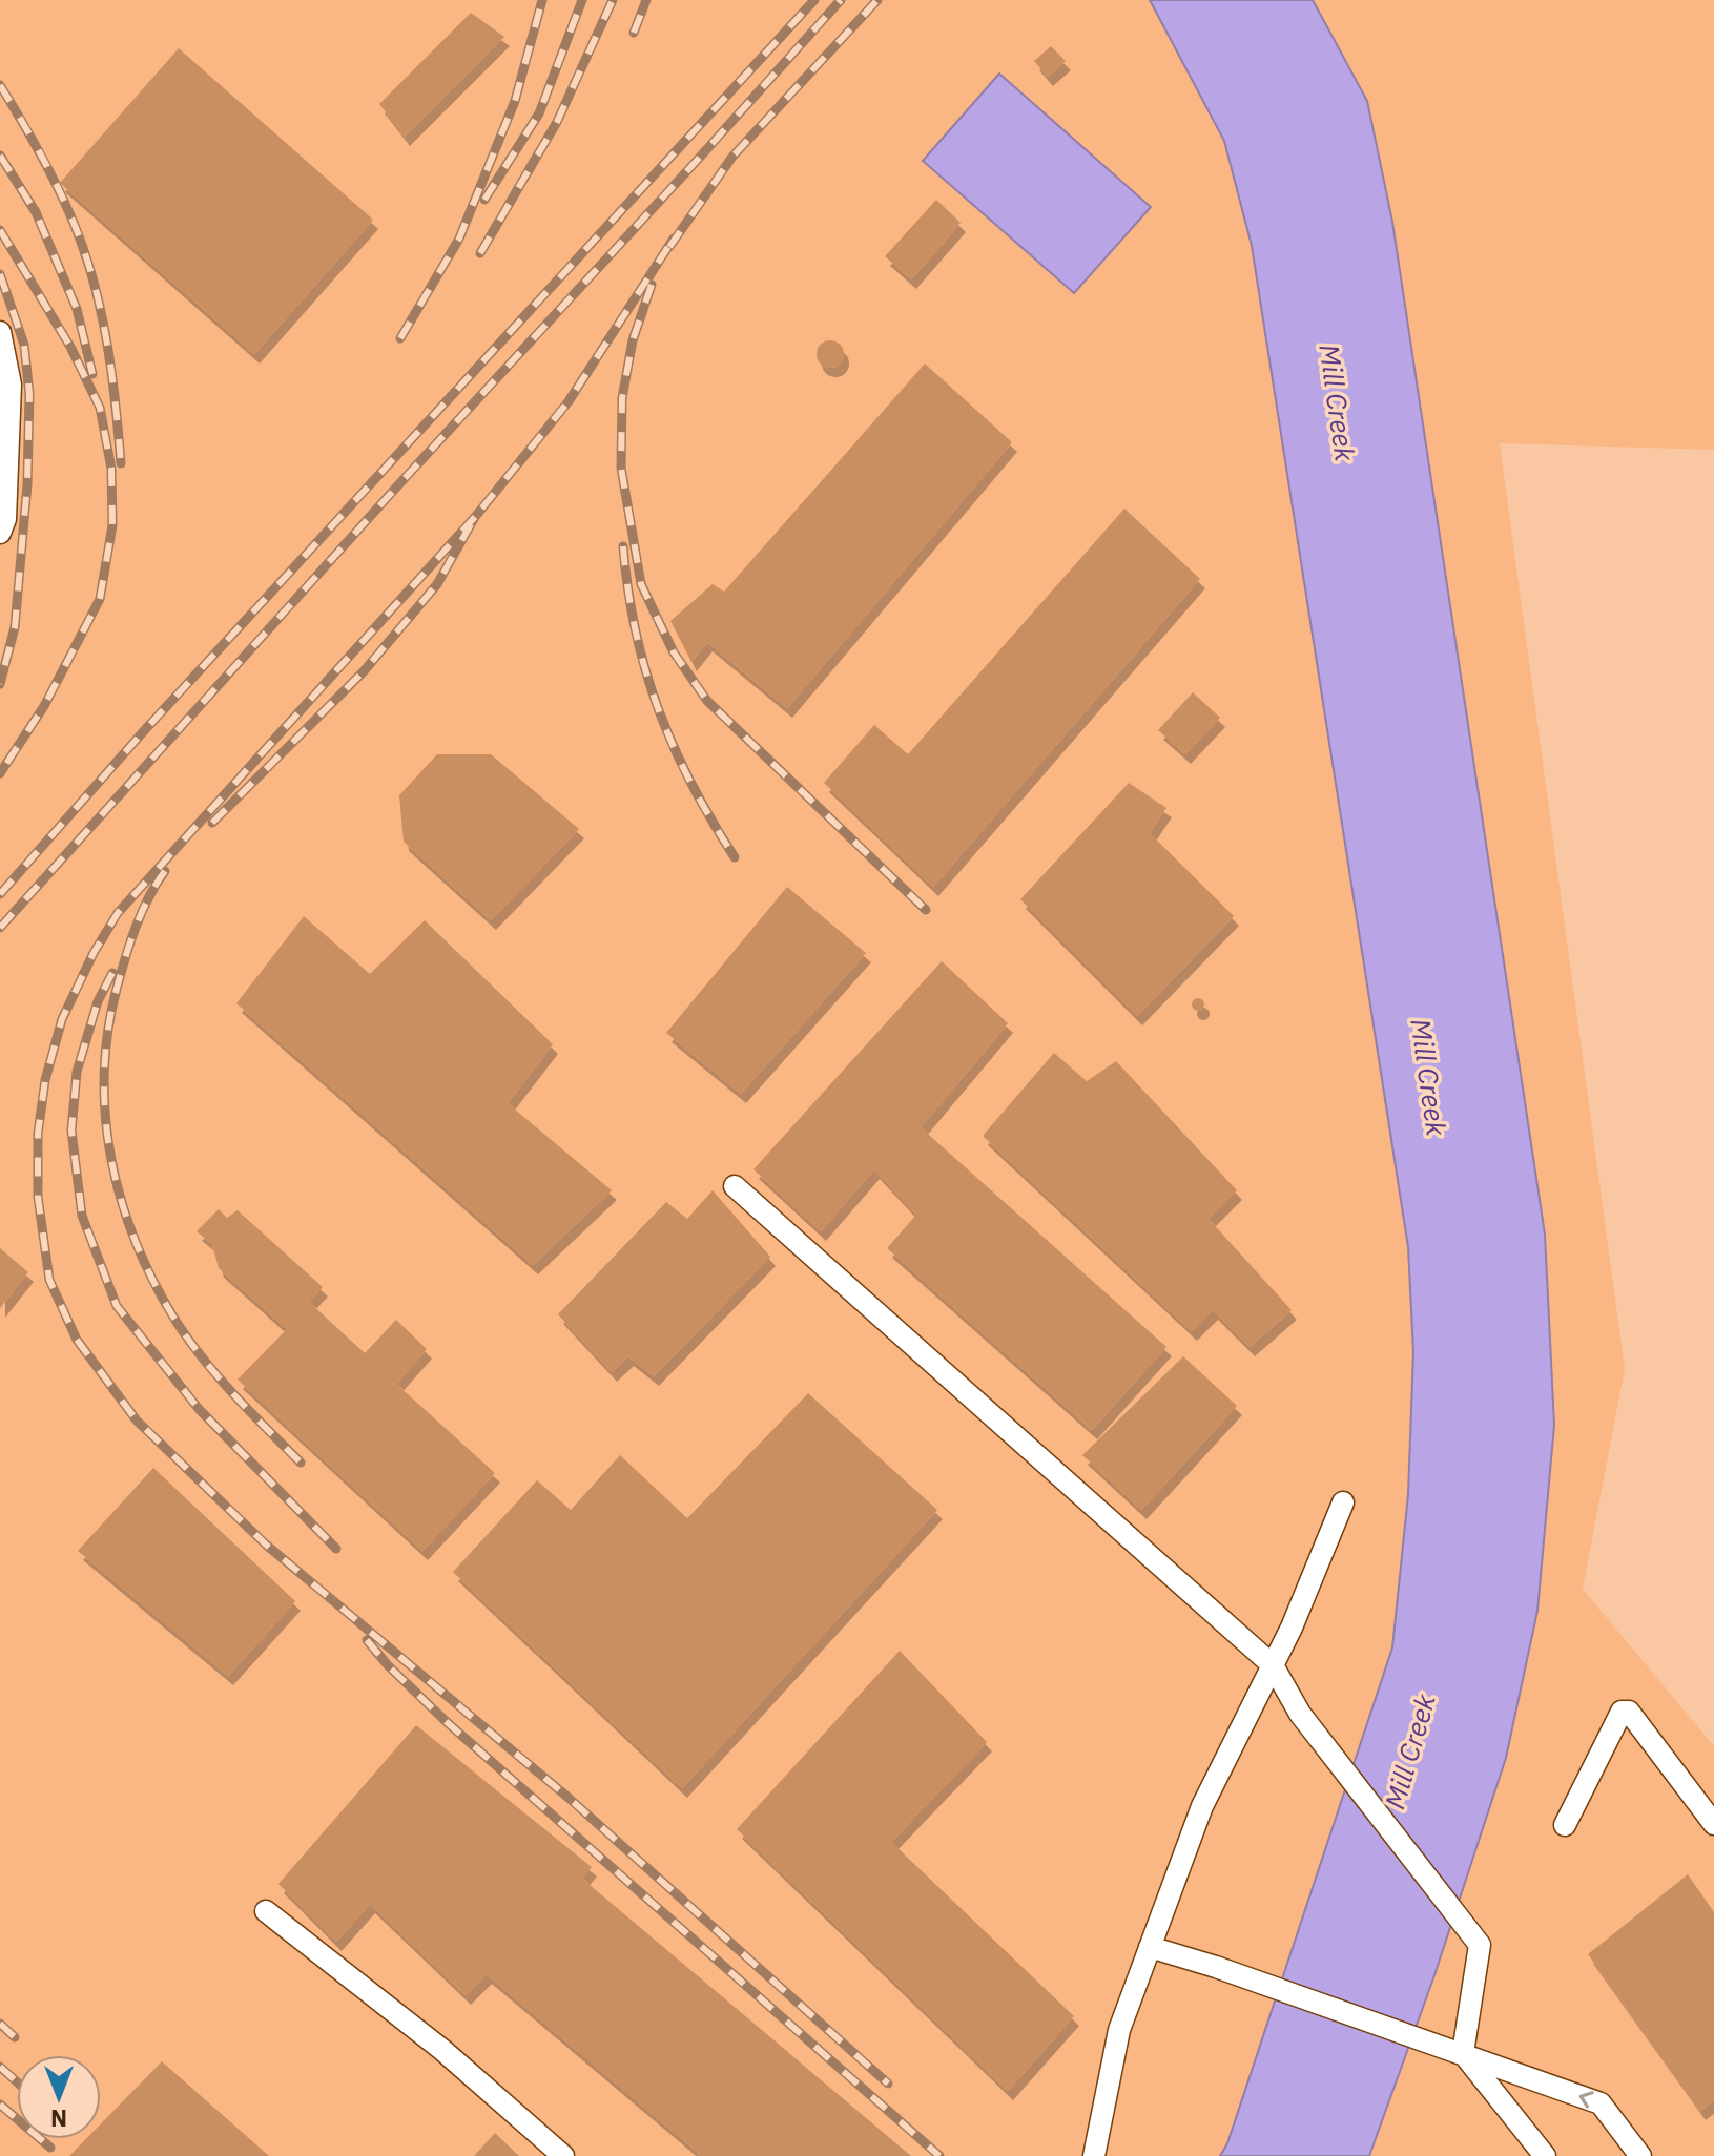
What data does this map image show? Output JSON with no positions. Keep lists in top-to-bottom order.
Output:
{
  "water": ["Mill Creek"],
  "north": "bottom"
}
